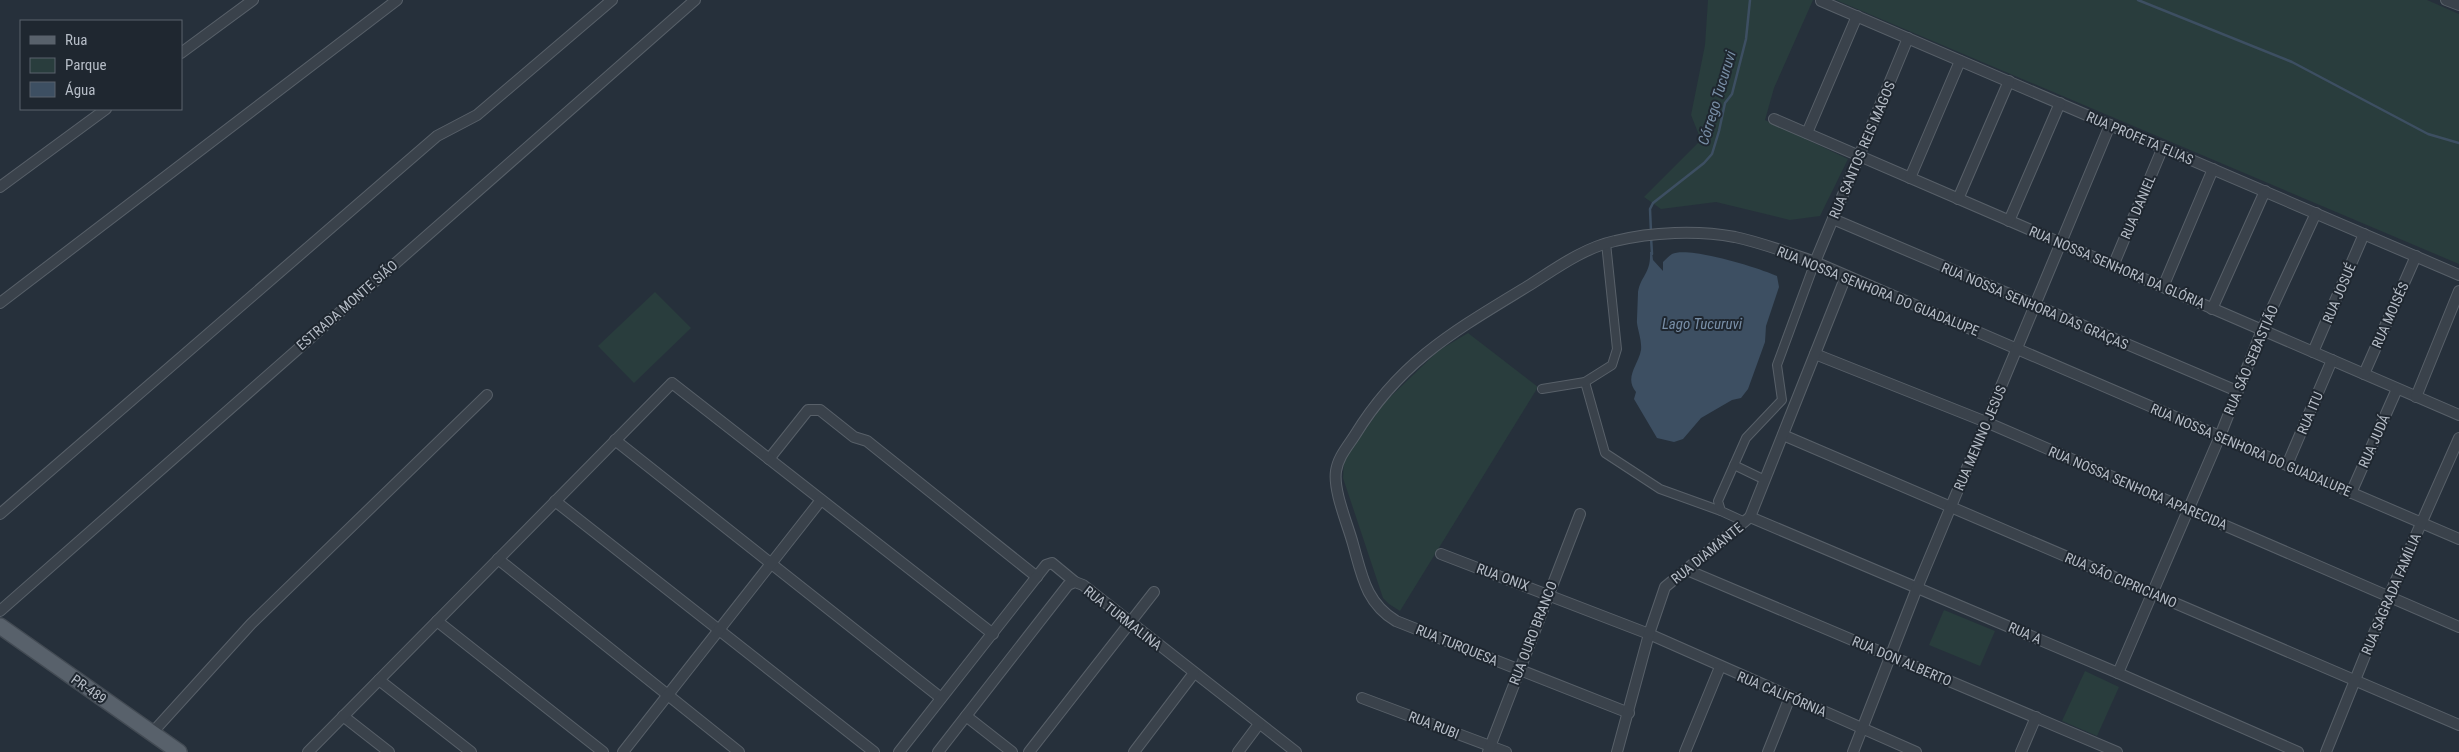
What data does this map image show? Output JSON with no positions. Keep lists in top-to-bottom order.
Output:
{
  "streets": {
    "main road": ["PR-489"],
    "street": [
      "RUA PROFETA ELIAS",
      "RUA SANTOS REIS MAGOS",
      "RUA DANIEL",
      "RUA NOSSA SENHORA DA GLÓRIA",
      "RUA NOSSA SENHORA DO GUADALUPE",
      "RUA JOSUÉ",
      "ESTRADA MONTE SIÃO",
      "RUA NOSSA SENHORA DAS GRAÇAS",
      "RUA MOISÉS",
      "RUA SÃO SEBASTIÃO",
      "RUA ITU",
      "RUA MENINO JESUS",
      "RUA JUDÁ",
      "RUA NOSSA SENHORA APARECIDA",
      "RUA DIAMANTE",
      "RUA ONIX",
      "RUA SÃO CIPRICIANO",
      "RUA SAGRADA FAMÍLIA",
      "RUA TURMALINA",
      "RUA OURO BRANCO",
      "RUA A",
      "RUA TURQUESA",
      "RUA DON ALBERTO",
      "RUA CALIFÓRNIA",
      "RUA RUBI"
    ]
  },
  "crossings": [
    ["RUA PROFETA ELIAS", "RUA SANTOS REIS MAGOS"],
    ["RUA PROFETA ELIAS", "RUA DANIEL"],
    ["RUA PROFETA ELIAS", "RUA JOSUÉ"],
    ["RUA PROFETA ELIAS", "RUA MOISÉS"],
    ["RUA PROFETA ELIAS", "RUA SÃO SEBASTIÃO"],
    ["RUA PROFETA ELIAS", "RUA MENINO JESUS"],
    ["RUA SANTOS REIS MAGOS", "RUA NOSSA SENHORA DA GLÓRIA"],
    ["RUA SANTOS REIS MAGOS", "RUA NOSSA SENHORA DO GUADALUPE"],
    ["RUA SANTOS REIS MAGOS", "RUA NOSSA SENHORA DAS GRAÇAS"],
    ["RUA DANIEL", "RUA NOSSA SENHORA DA GLÓRIA"],
    ["RUA NOSSA SENHORA DA GLÓRIA", "RUA JOSUÉ"],
    ["RUA NOSSA SENHORA DA GLÓRIA", "RUA MOISÉS"],
    ["RUA NOSSA SENHORA DA GLÓRIA", "RUA SÃO SEBASTIÃO"],
    ["RUA NOSSA SENHORA DA GLÓRIA", "RUA ITU"],
    ["RUA NOSSA SENHORA DA GLÓRIA", "RUA MENINO JESUS"],
    ["RUA NOSSA SENHORA DA GLÓRIA", "RUA JUDÁ"],
    ["RUA NOSSA SENHORA DO GUADALUPE", "RUA SÃO SEBASTIÃO"],
    ["RUA NOSSA SENHORA DO GUADALUPE", "RUA ITU"],
    ["RUA NOSSA SENHORA DO GUADALUPE", "RUA MENINO JESUS"],
    ["RUA NOSSA SENHORA DO GUADALUPE", "RUA JUDÁ"],
    ["RUA NOSSA SENHORA DO GUADALUPE", "RUA DIAMANTE"],
    ["RUA NOSSA SENHORA DO GUADALUPE", "RUA SAGRADA FAMÍLIA"],
    ["RUA NOSSA SENHORA DO GUADALUPE", "RUA TURQUESA"],
    ["RUA NOSSA SENHORA DAS GRAÇAS", "RUA SÃO SEBASTIÃO"],
    ["RUA NOSSA SENHORA DAS GRAÇAS", "RUA MENINO JESUS"],
    ["RUA SÃO SEBASTIÃO", "RUA NOSSA SENHORA APARECIDA"],
    ["RUA SÃO SEBASTIÃO", "RUA SÃO CIPRICIANO"],
    ["RUA SÃO SEBASTIÃO", "RUA A"],
    ["RUA MENINO JESUS", "RUA NOSSA SENHORA APARECIDA"],
    ["RUA MENINO JESUS", "RUA SÃO CIPRICIANO"],
    ["RUA MENINO JESUS", "RUA A"],
    ["RUA MENINO JESUS", "RUA DON ALBERTO"],
    ["RUA MENINO JESUS", "RUA CALIFÓRNIA"],
    ["RUA NOSSA SENHORA APARECIDA", "RUA DIAMANTE"],
    ["RUA NOSSA SENHORA APARECIDA", "RUA SAGRADA FAMÍLIA"],
    ["RUA DIAMANTE", "RUA ONIX"],
    ["RUA DIAMANTE", "RUA SÃO CIPRICIANO"],
    ["RUA DIAMANTE", "RUA A"],
    ["RUA DIAMANTE", "RUA TURQUESA"],
    ["RUA DIAMANTE", "RUA DON ALBERTO"],
    ["RUA DIAMANTE", "RUA CALIFÓRNIA"],
    ["RUA ONIX", "RUA OURO BRANCO"],
    ["RUA ONIX", "RUA CALIFÓRNIA"],
    ["RUA SÃO CIPRICIANO", "RUA SAGRADA FAMÍLIA"],
    ["RUA OURO BRANCO", "RUA TURQUESA"],
    ["RUA OURO BRANCO", "RUA RUBI"]
  ],
  "water": ["Córrego Tucuruvi", "Lago Tucuruvi"],
  "legend": ["Rua", "Parque", "Água"]
}
